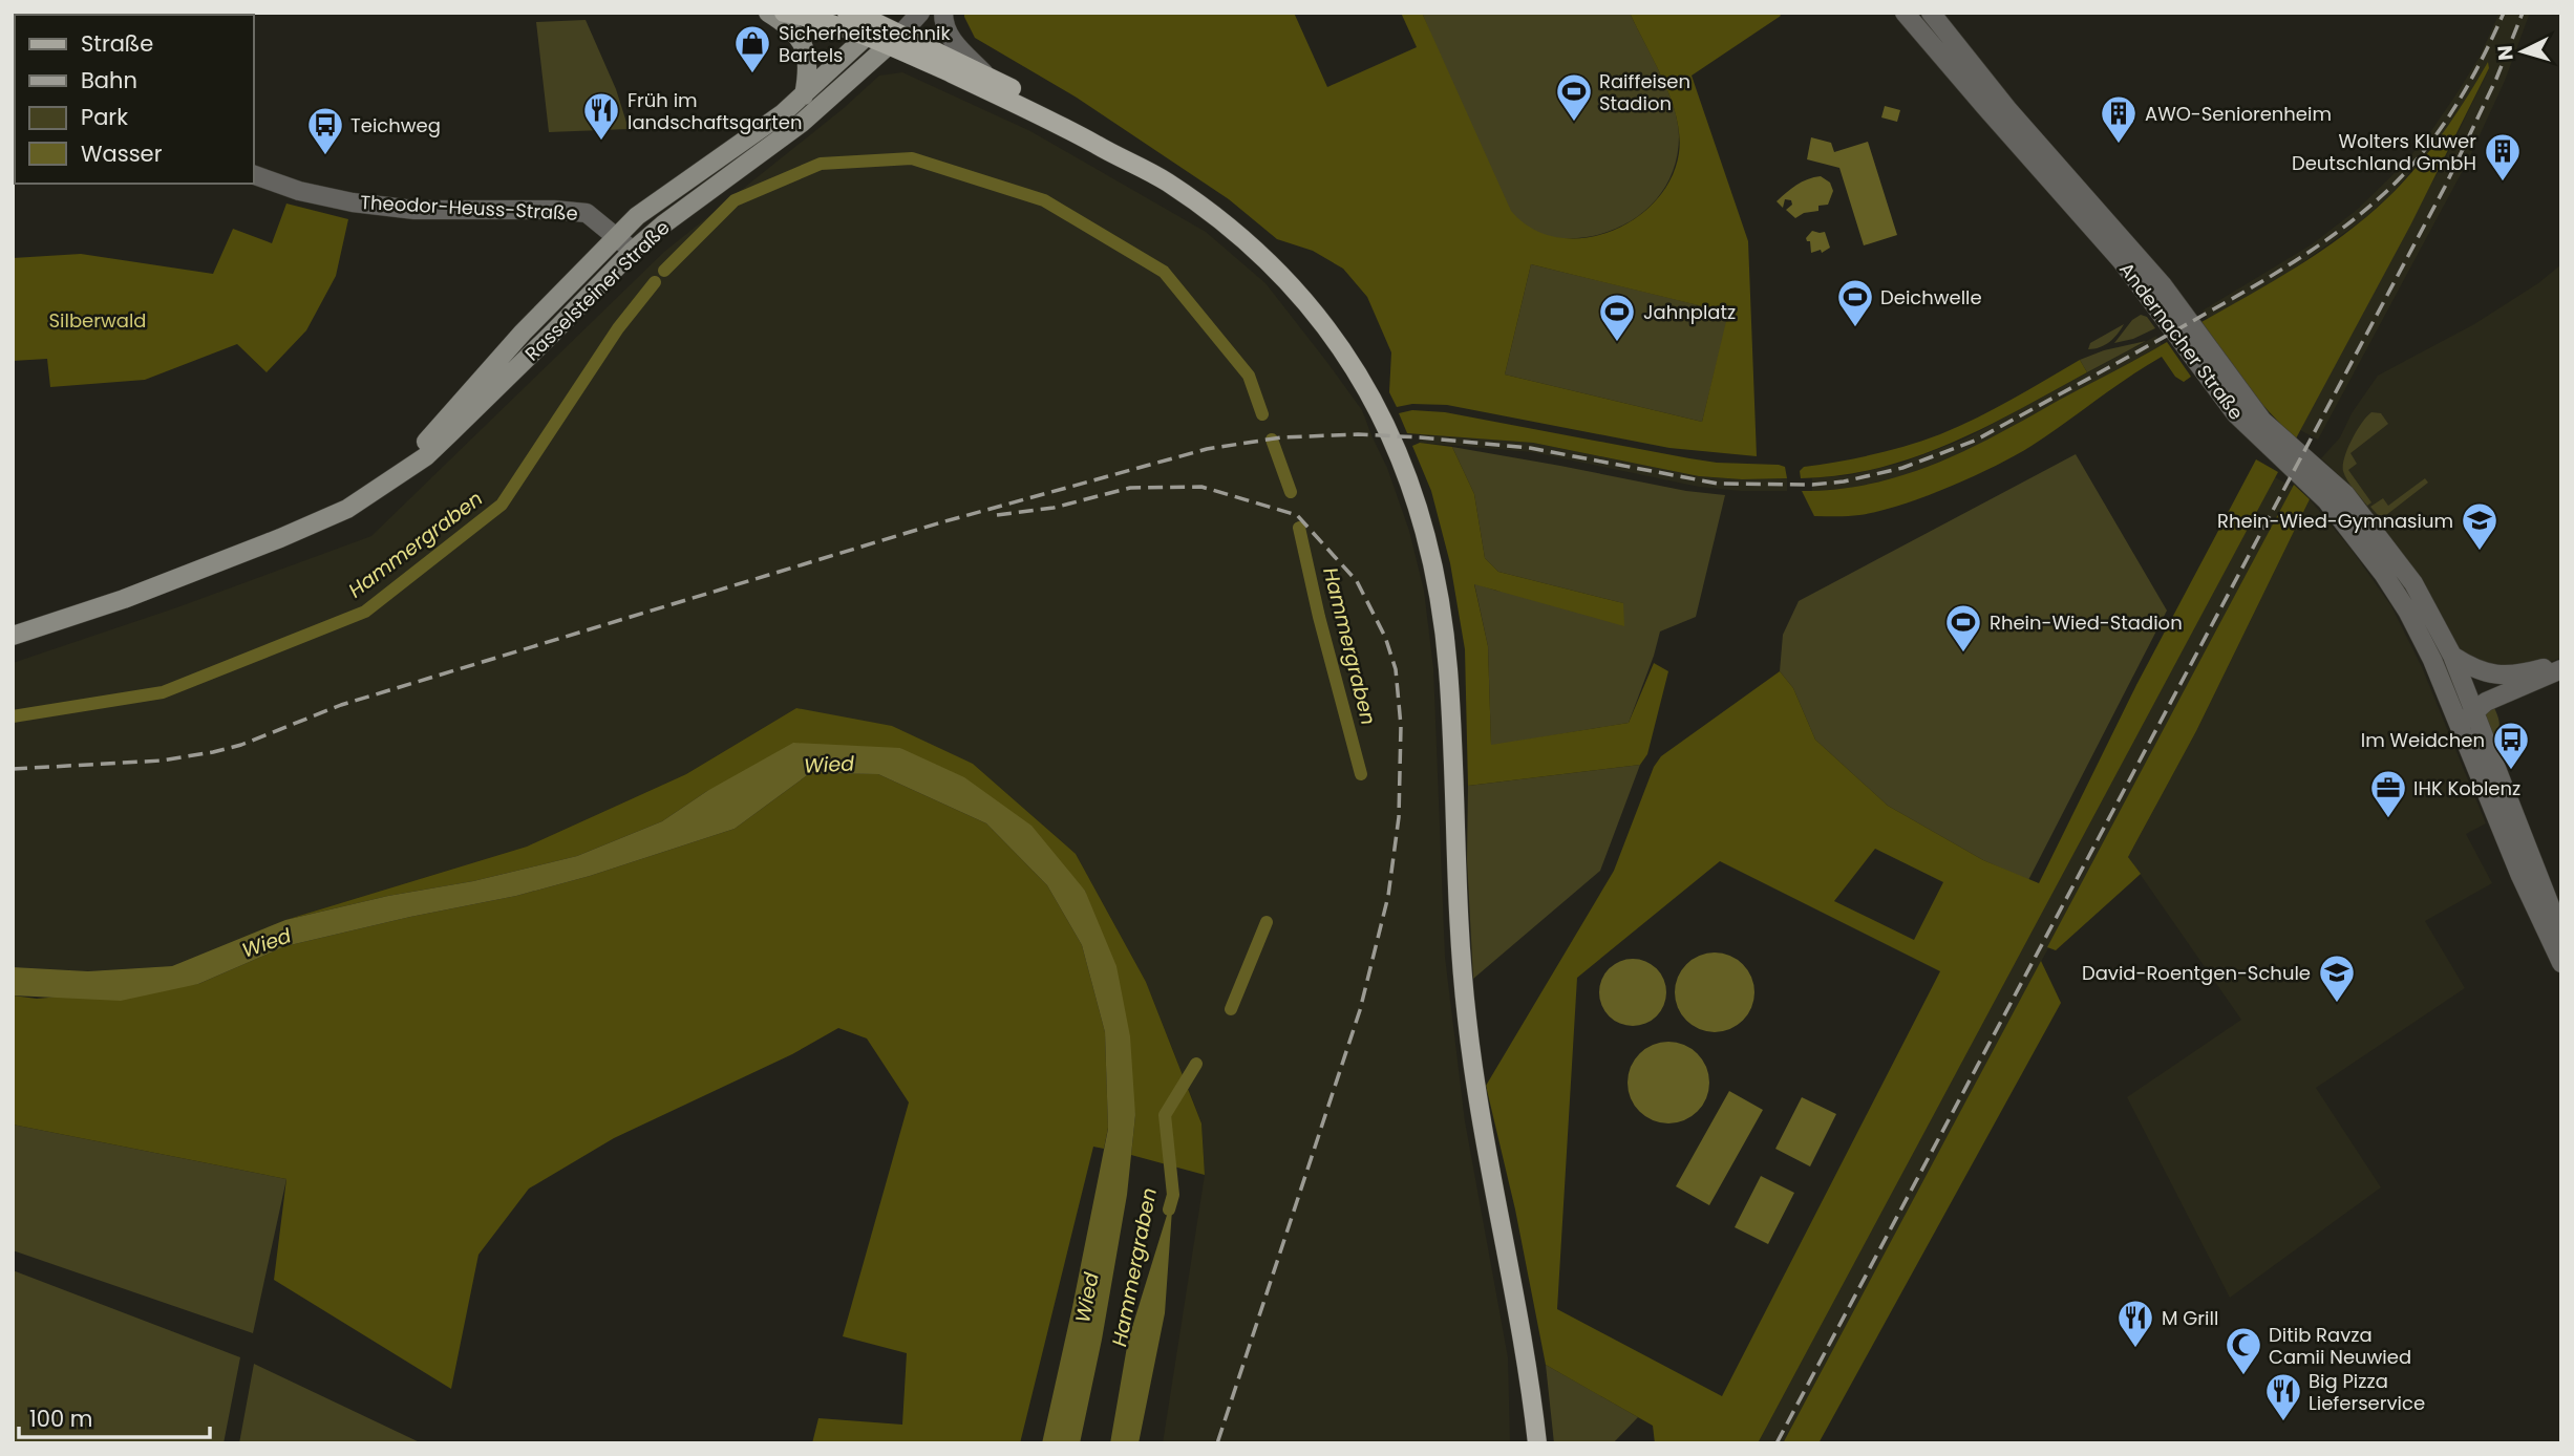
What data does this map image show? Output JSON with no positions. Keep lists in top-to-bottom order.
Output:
{
  "streets": {
    "main road": ["Rasselsteiner Straße"],
    "street": ["Theodor-Heuss-Straße", "Andernacher Straße"]
  },
  "crossings": [
    ["Theodor-Heuss-Straße", "Rasselsteiner Straße"]
  ],
  "water": ["Hammergraben", "Wied"],
  "parks": ["Silberwald"],
  "places": {
    "shop": ["Sicherheitstechnik Bartels"],
    "sports": [
      "Raiffeisen Stadion",
      "Deichwelle",
      "Jahnplatz",
      "Rhein-Wied-Stadion"
    ],
    "restaurant": ["Früh im landschaftsgarten", "M Grill", "Big Pizza Lieferservice"],
    "building": ["AWO-Seniorenheim", "Wolters Kluwer Deutschland GmbH"],
    "bus stop": ["Teichweg", "Im Weidchen"],
    "school or university": ["Rhein-Wied-Gymnasium", "David-Roentgen-Schule"],
    "office": ["IHK Koblenz"],
    "mosque": ["Ditib Ravza Camii Neuwied"]
  },
  "legend": [
    "Straße",
    "Bahn",
    "Park",
    "Wasser"
  ],
  "scale_bar": "100 m",
  "north": "left"
}
